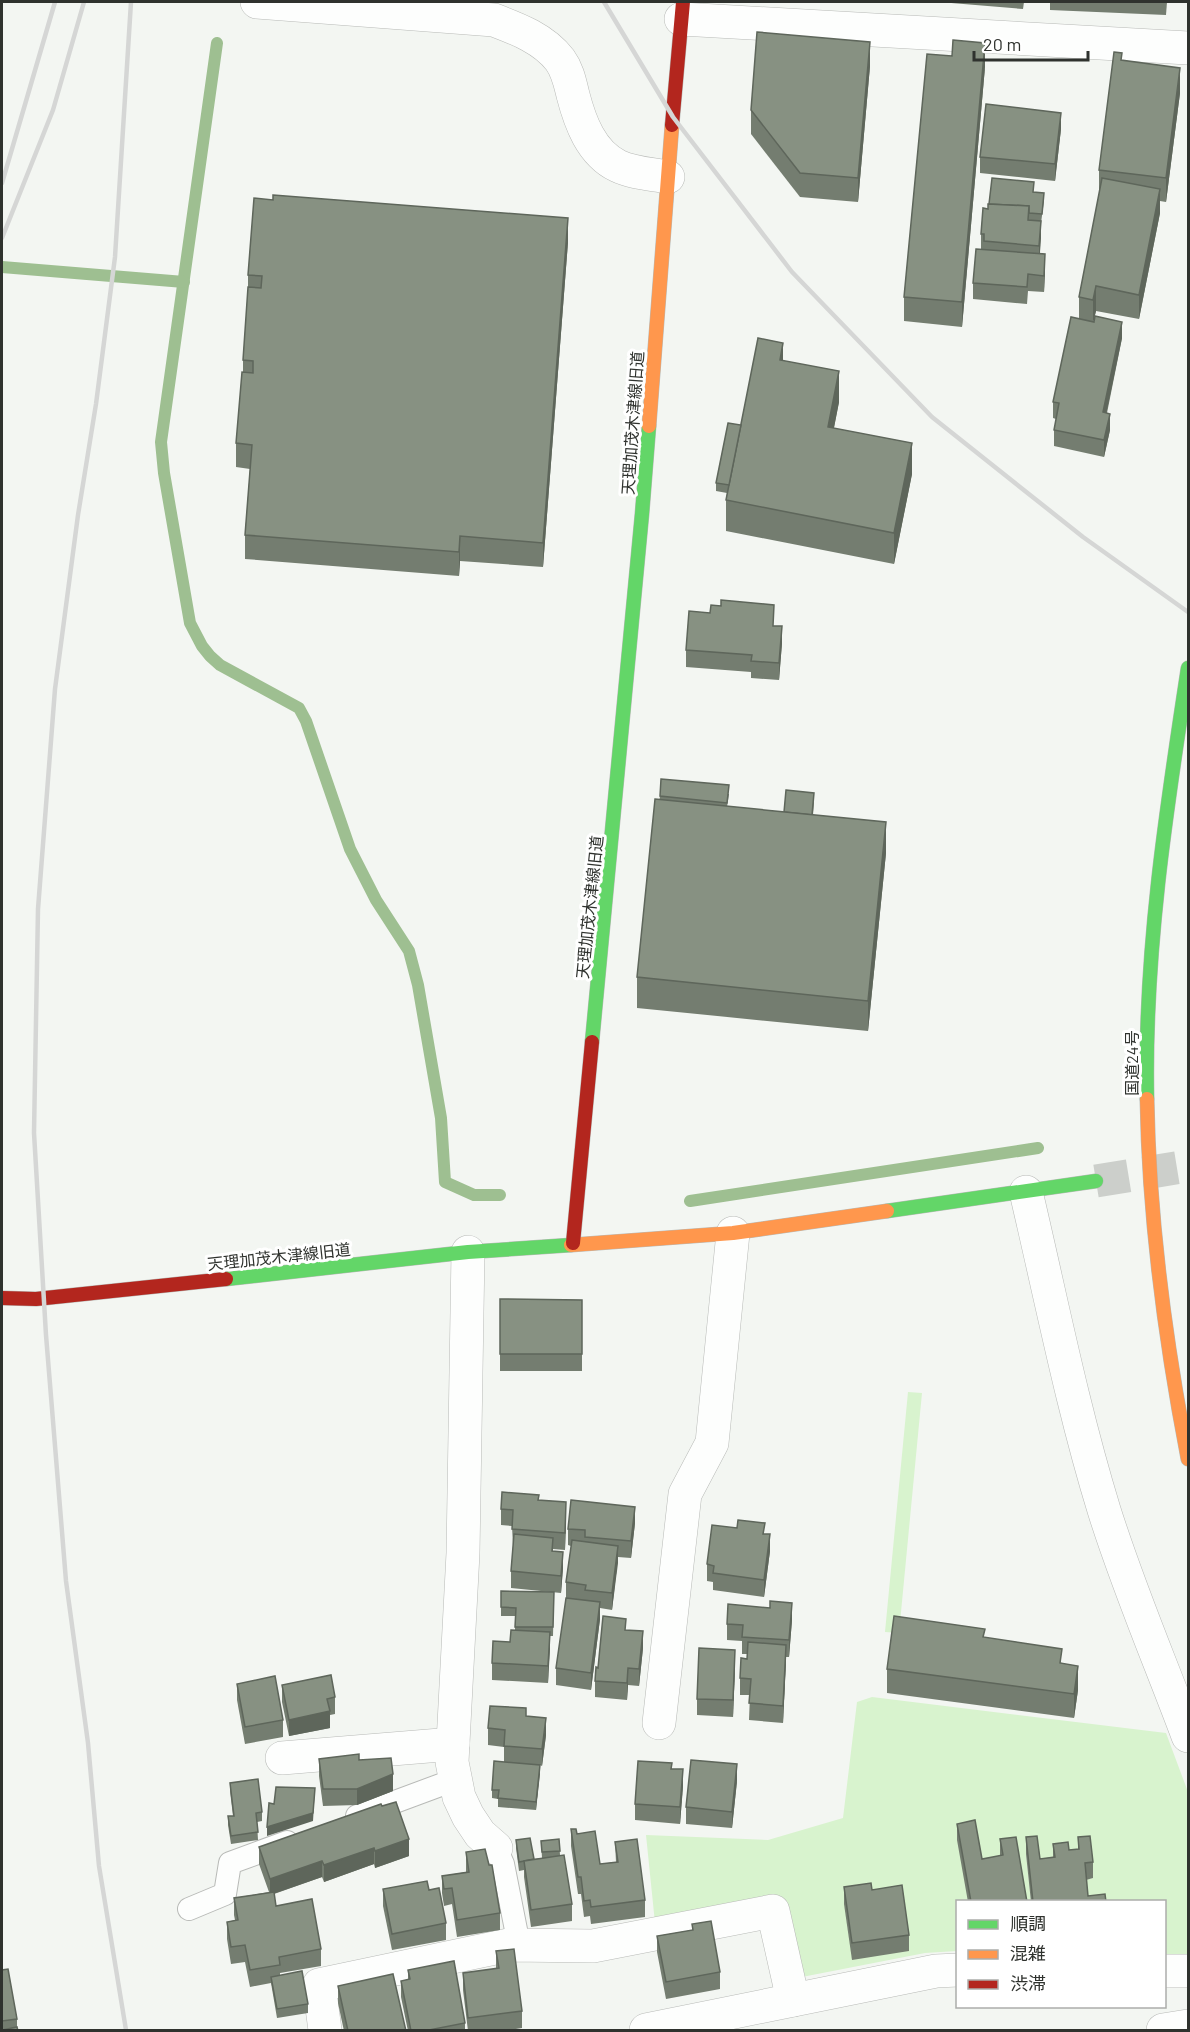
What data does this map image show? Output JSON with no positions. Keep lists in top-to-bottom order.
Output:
{
  "streets": {
    "main road": ["天理加茂木津線旧道", "国道24号"]
  },
  "legend": ["順調", "混雑", "渋滞"],
  "scale_bar": "20 m"
}
